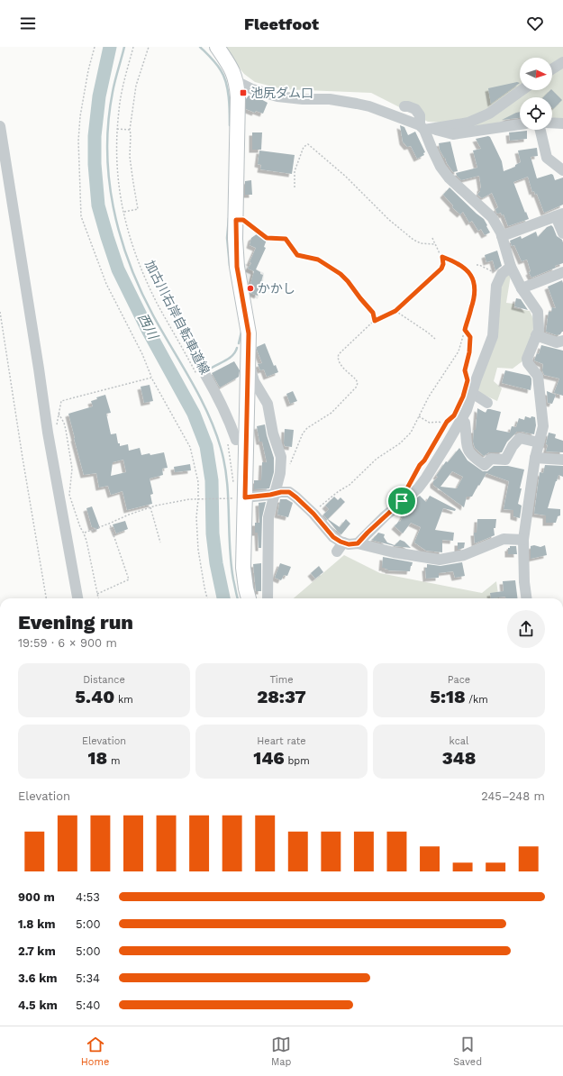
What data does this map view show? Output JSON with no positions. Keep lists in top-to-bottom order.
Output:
{
  "streets": {
    "path": ["加古川右岸自転車道線"]
  },
  "water": ["西川"],
  "places": {
    "transit": ["池尻ダム口"],
    "other": ["かかし"]
  },
  "north": "right",
  "page": {
    "header": "Fleetfoot",
    "heading": ["Evening run", "19:59 · 6 × 900 m"],
    "stats": [
      ["Distance", "5.40 km"],
      ["Time", "28:37"],
      ["Pace", "5:18 /km"],
      ["Elevation", "18 m"],
      ["Heart rate", "146 bpm"],
      ["kcal", "348"]
    ],
    "chart": ["Elevation", "245–248 m"],
    "list": [
      {
        "name": "900 m",
        "note": "4:53"
      },
      {
        "name": "1.8 km",
        "note": "5:00"
      },
      {
        "name": "2.7 km",
        "note": "5:00"
      },
      {
        "name": "3.6 km",
        "note": "5:34"
      },
      {
        "name": "4.5 km",
        "note": "5:40"
      }
    ],
    "tabs": ["Home", "Map", "Saved"]
  }
}
